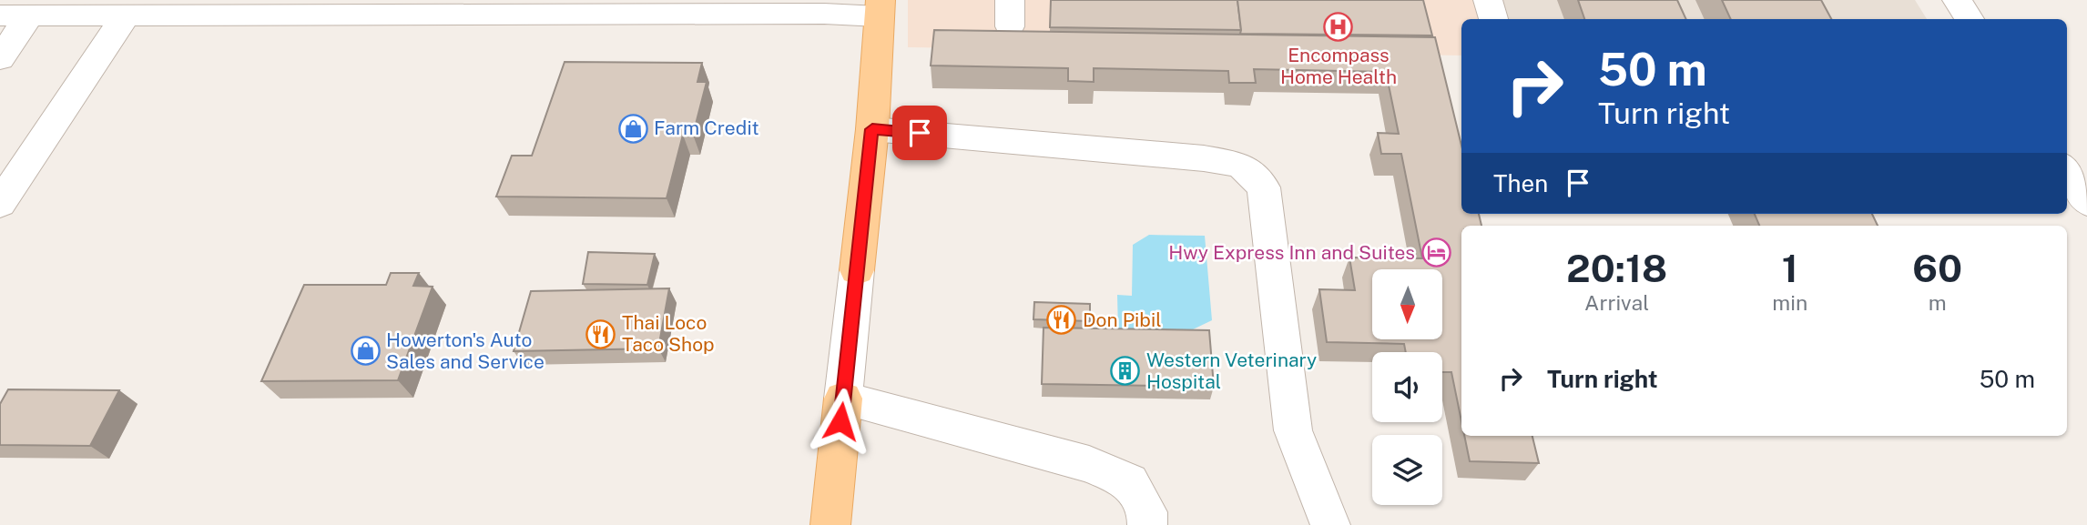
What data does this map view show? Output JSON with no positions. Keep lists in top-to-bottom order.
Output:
{
  "places": {
    "hospital": ["Encompass Home Health"],
    "shop": ["Farm Credit", "Howerton's Auto Sales and Service"],
    "hotel": ["Hwy Express Inn and Suites"],
    "restaurant": ["Don Pibil", "Thai Loco Taco Shop"],
    "building": ["Western Veterinary Hospital"]
  },
  "north": "bottom",
  "page": {
    "turn": ["50 m", "Turn right"],
    "then": "Then",
    "eta": [
      "20:18",
      "Arrival",
      "1",
      "min",
      "60",
      "m"
    ],
    "list": [
      {
        "name": "Turn right",
        "value": "50 m"
      }
    ]
  }
}
